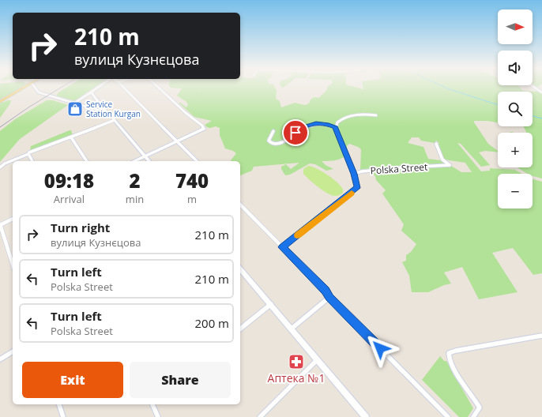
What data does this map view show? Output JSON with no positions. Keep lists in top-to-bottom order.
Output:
{
  "streets": {
    "street": ["Polska Street"]
  },
  "places": {
    "shop": ["Service Station Kurgan"],
    "pharmacy": ["Аптека №1"]
  },
  "north": "right",
  "page": {
    "map_buttons": ["+", "−"],
    "turn": ["210 m", "вулиця Кузнєцова"],
    "eta": [
      "09:18",
      "Arrival",
      "2",
      "min",
      "740",
      "m"
    ],
    "list": [
      {
        "name": "Turn right",
        "note": "вулиця Кузнєцова",
        "value": "210 m"
      },
      {
        "name": "Turn left",
        "note": "Polska Street",
        "value": "210 m"
      },
      {
        "name": "Turn left",
        "note": "Polska Street",
        "value": "200 m"
      }
    ],
    "buttons": ["Exit", "Share"]
  }
}
